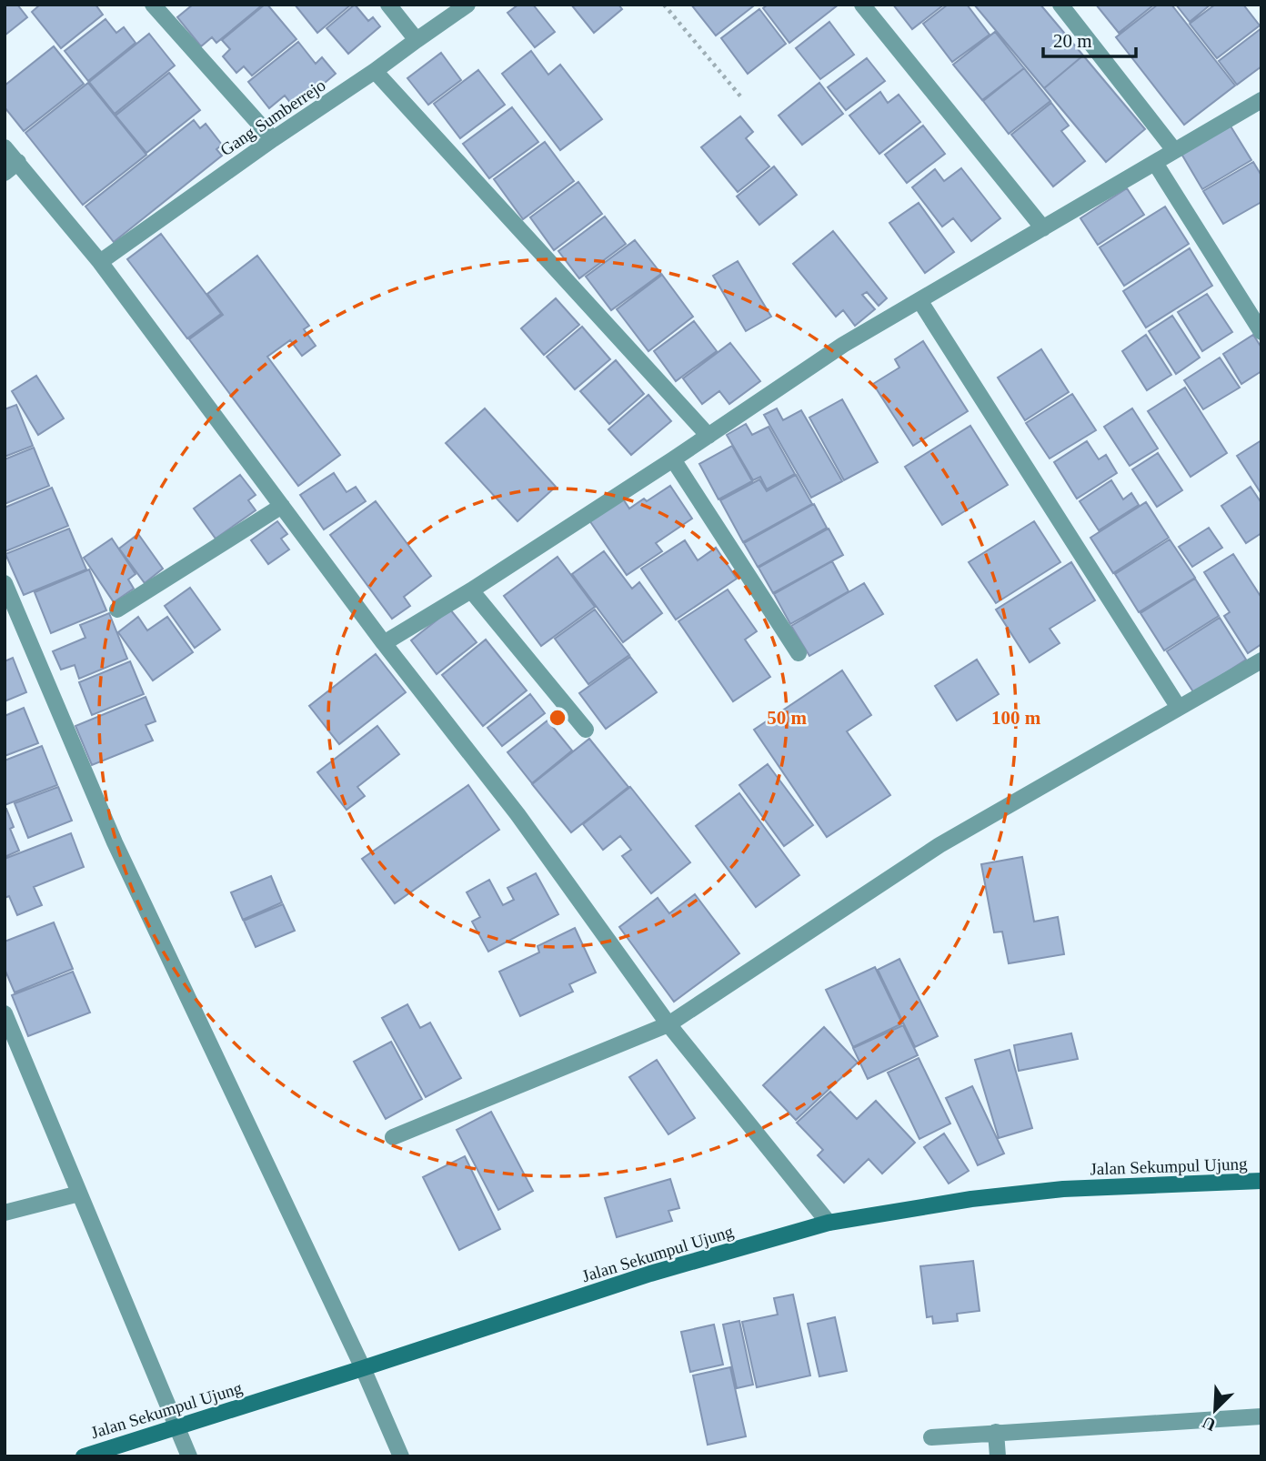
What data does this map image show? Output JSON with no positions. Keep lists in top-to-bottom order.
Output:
{
  "streets": {
    "main road": ["Jalan Sekumpul Ujung"],
    "street": ["Gang Sumberrejo"]
  },
  "scale_bar": "20 m",
  "north": "bottom left",
  "rings": ["50 m", "100 m"]
}
